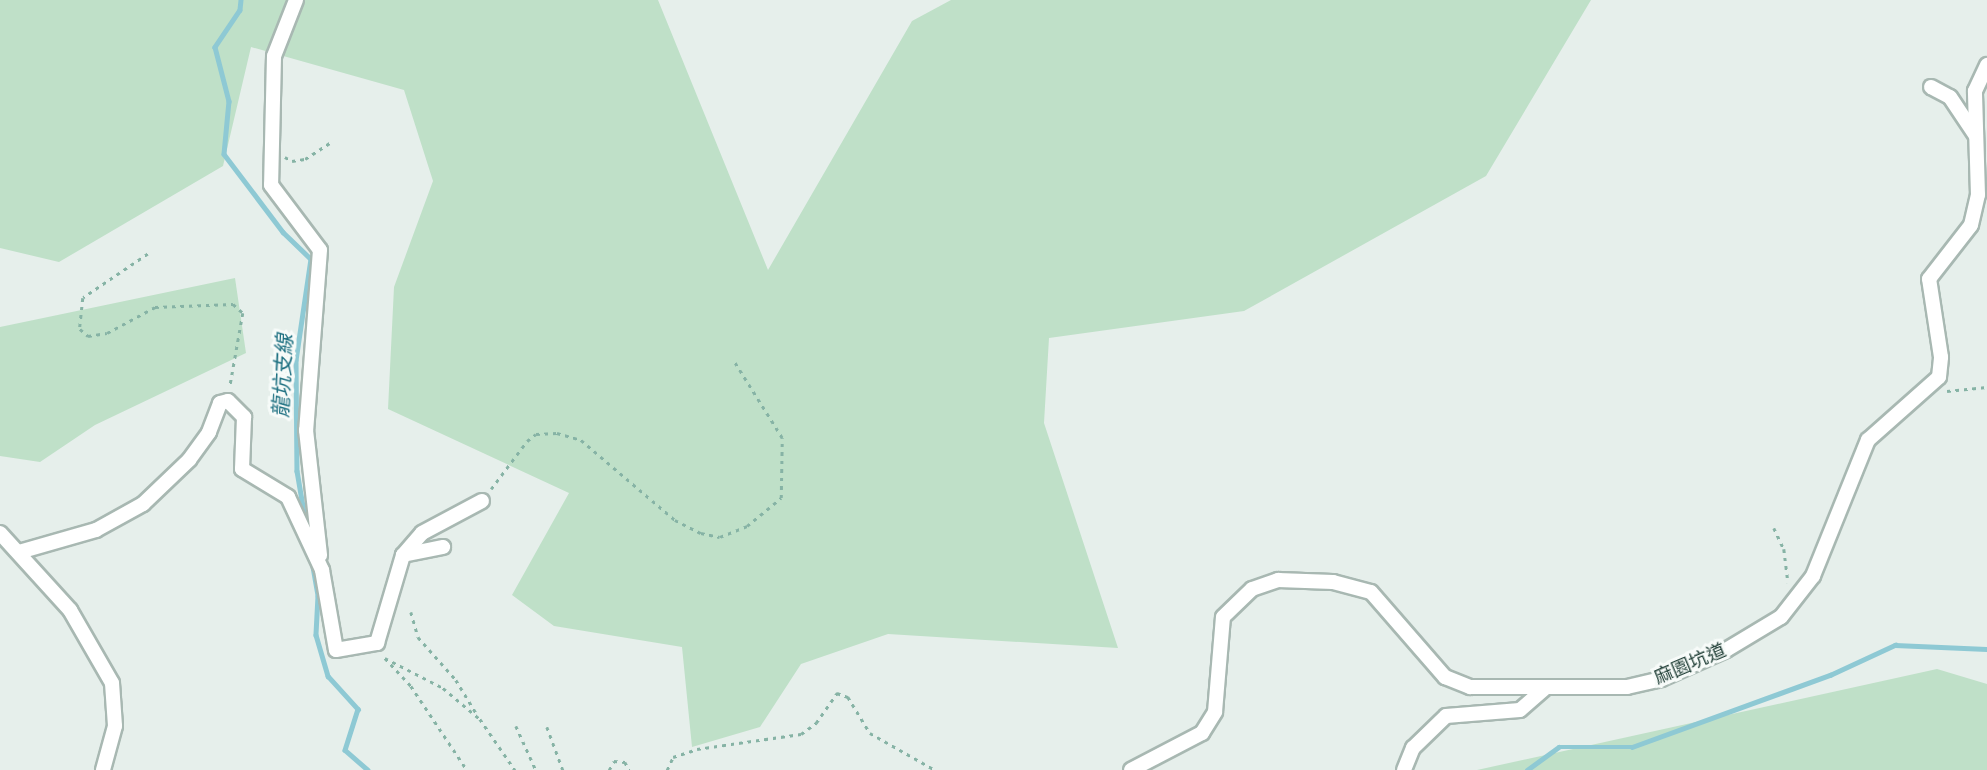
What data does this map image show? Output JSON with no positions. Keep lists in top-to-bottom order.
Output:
{
  "streets": {
    "street": ["麻園坑道"]
  },
  "water": ["龍坑支線"]
}
